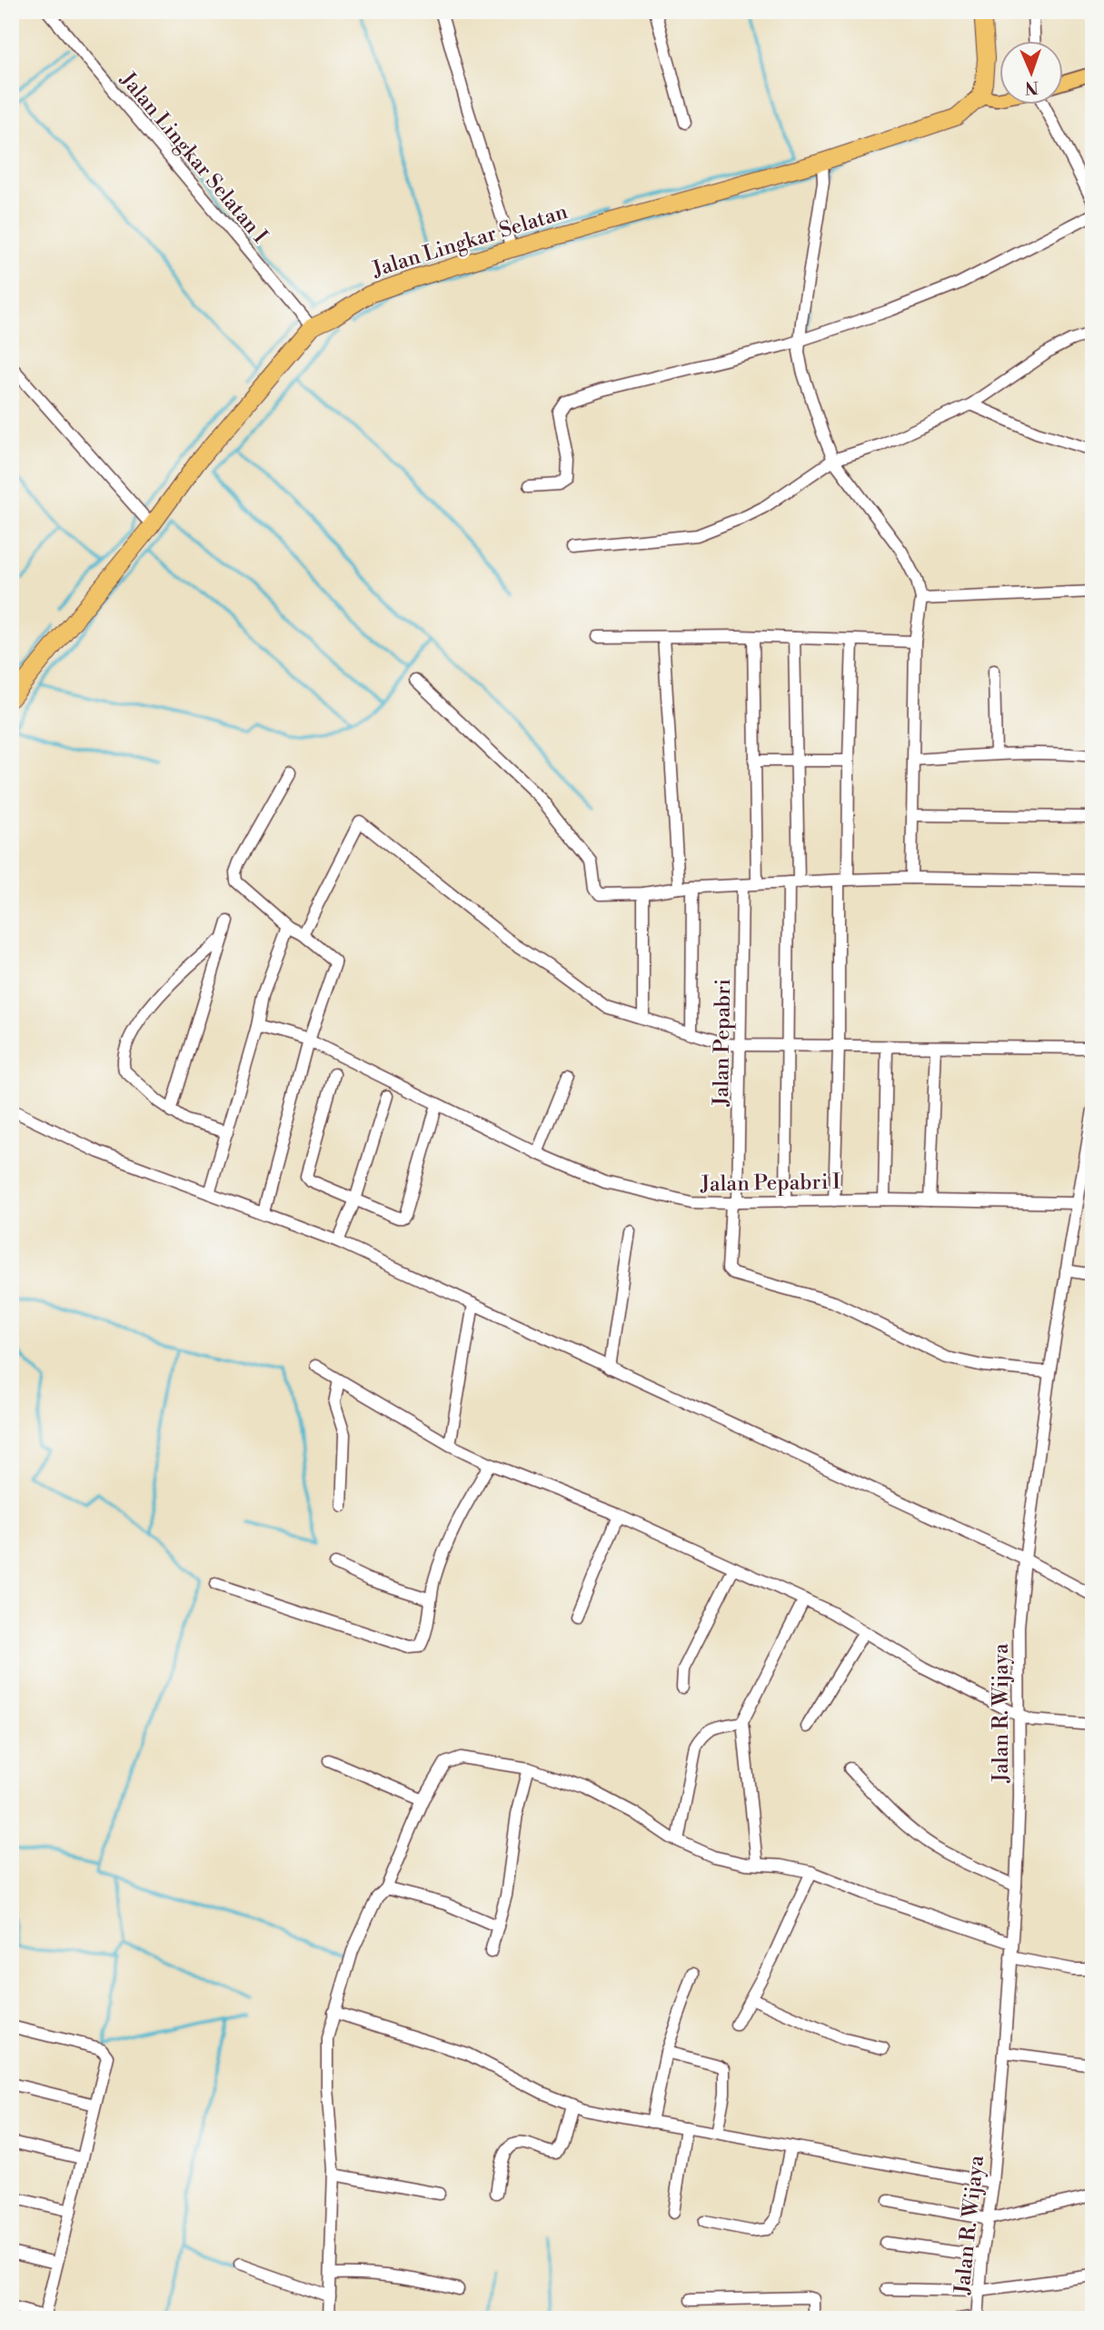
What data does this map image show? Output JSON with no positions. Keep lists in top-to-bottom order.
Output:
{
  "streets": {
    "highway": ["Jalan Lingkar Selatan"],
    "street": [
      "Jalan Lingkar Selatan I",
      "Jalan Pepabri",
      "Jalan Pepabri I",
      "Jalan R. Wijaya"
    ]
  },
  "crossings": [
    ["Jalan Lingkar Selatan I", "Jalan Lingkar Selatan"],
    ["Jalan Pepabri", "Jalan Pepabri I"],
    ["Jalan Pepabri", "Jalan R. Wijaya"],
    ["Jalan Pepabri I", "Jalan R. Wijaya"]
  ],
  "north": "bottom"
}
